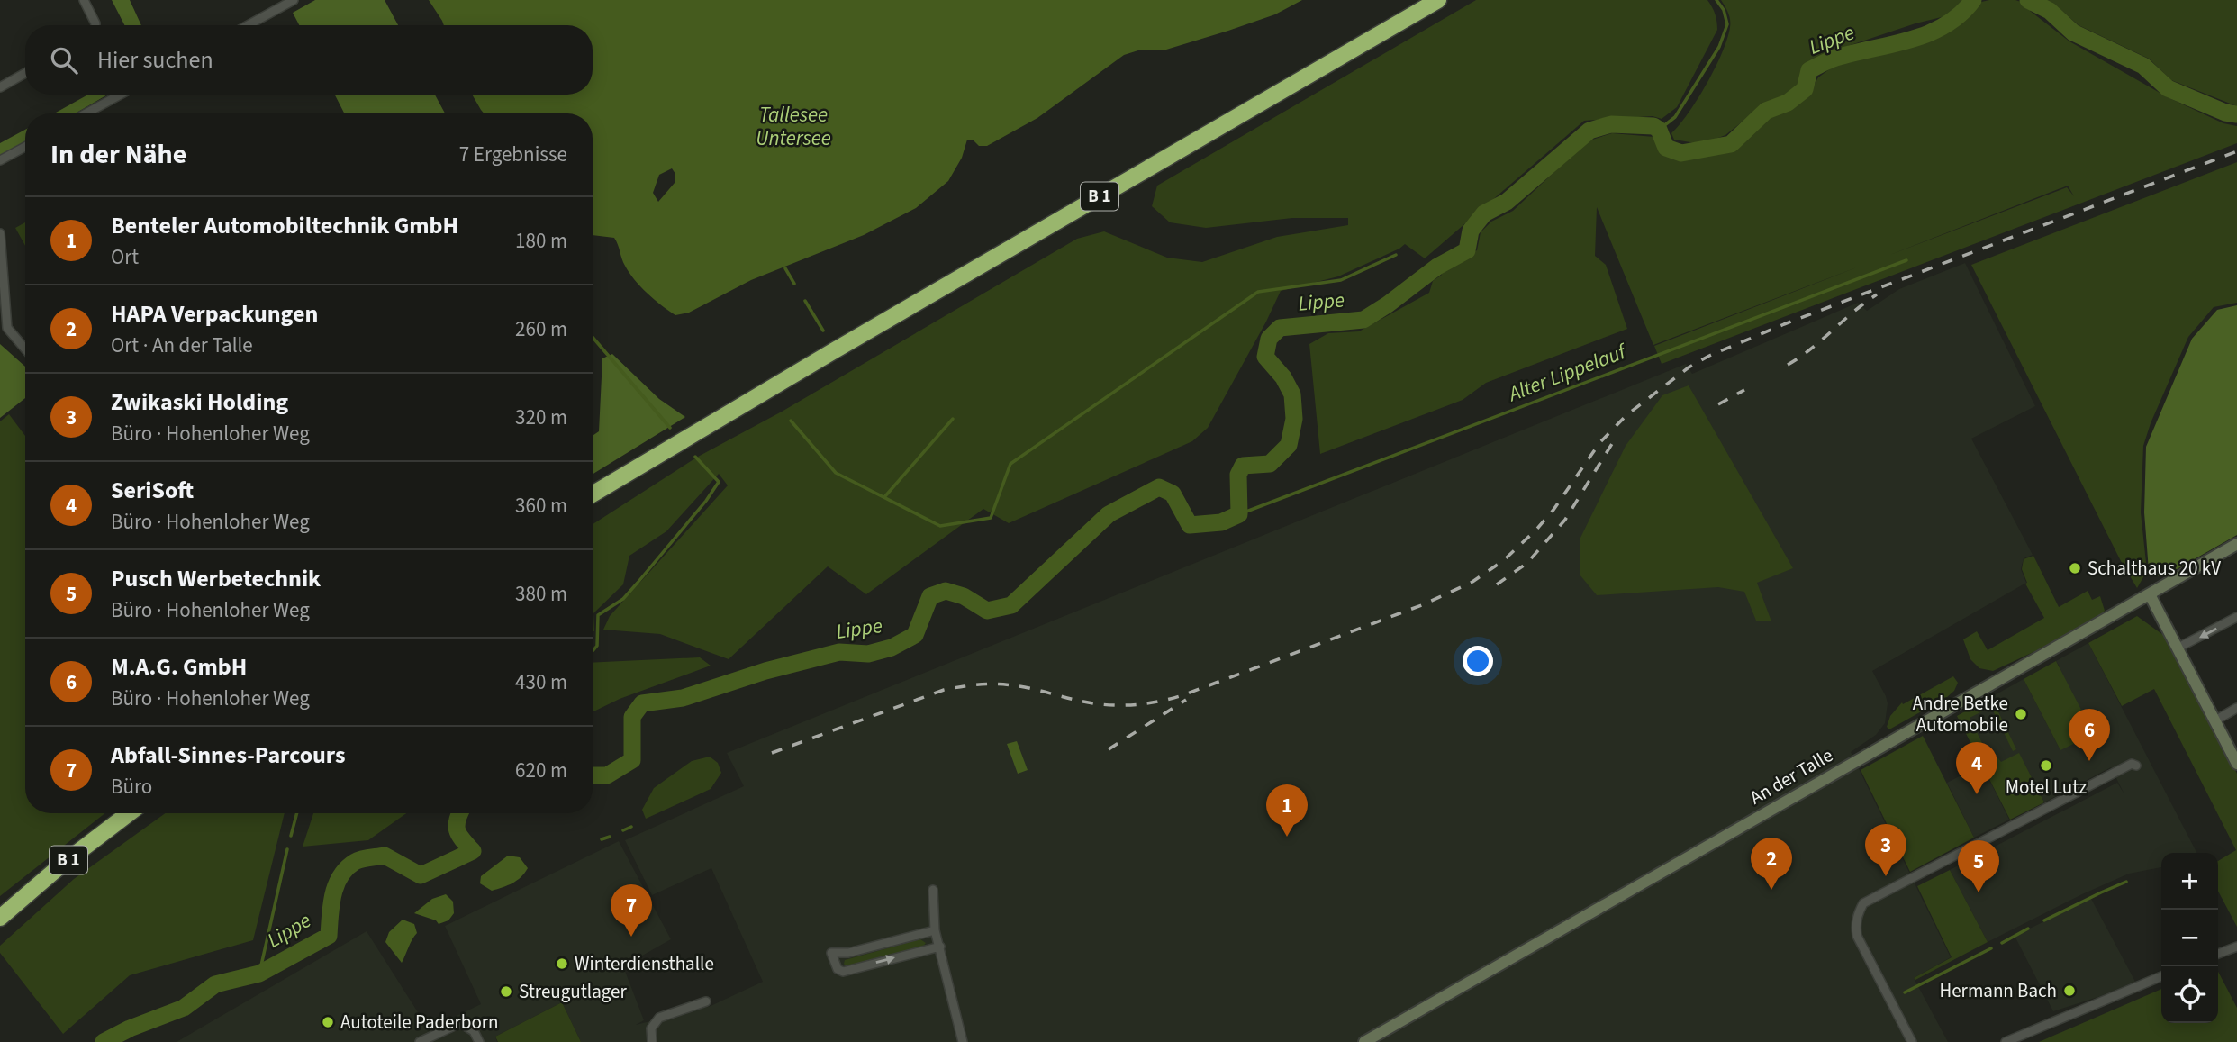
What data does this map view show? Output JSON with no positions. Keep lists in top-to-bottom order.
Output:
{
  "streets": {
    "highway": ["B 1"],
    "street": ["An der Talle"]
  },
  "water": ["Lippe", "Tallesee Untersee", "Alter Lippelauf"],
  "places": [
    "Schalthaus 20 kV",
    "Andre Betke Automobile",
    "Motel Lutz",
    "Winterdiensthalle",
    "Hermann Bach",
    "Streugutlager",
    "Autoteile Paderborn"
  ],
  "page": {
    "search": "Hier suchen",
    "heading": ["In der Nähe", "7 Ergebnisse"],
    "list": [
      {
        "mark": "1",
        "name": "Benteler Automobiltechnik GmbH",
        "note": "Ort",
        "value": "180 m"
      },
      {
        "mark": "2",
        "name": "HAPA Verpackungen",
        "note": "Ort · An der Talle",
        "value": "260 m"
      },
      {
        "mark": "3",
        "name": "Zwikaski Holding",
        "note": "Büro · Hohenloher Weg",
        "value": "320 m"
      },
      {
        "mark": "4",
        "name": "SeriSoft",
        "note": "Büro · Hohenloher Weg",
        "value": "360 m"
      },
      {
        "mark": "5",
        "name": "Pusch Werbetechnik",
        "note": "Büro · Hohenloher Weg",
        "value": "380 m"
      },
      {
        "mark": "6",
        "name": "M.A.G. GmbH",
        "note": "Büro · Hohenloher Weg",
        "value": "430 m"
      },
      {
        "mark": "7",
        "name": "Abfall-Sinnes-Parcours",
        "note": "Büro",
        "value": "620 m"
      }
    ],
    "pins": [
      "6",
      "4",
      "1",
      "3",
      "2",
      "5",
      "7"
    ],
    "map_buttons": ["+", "−"]
  }
}
